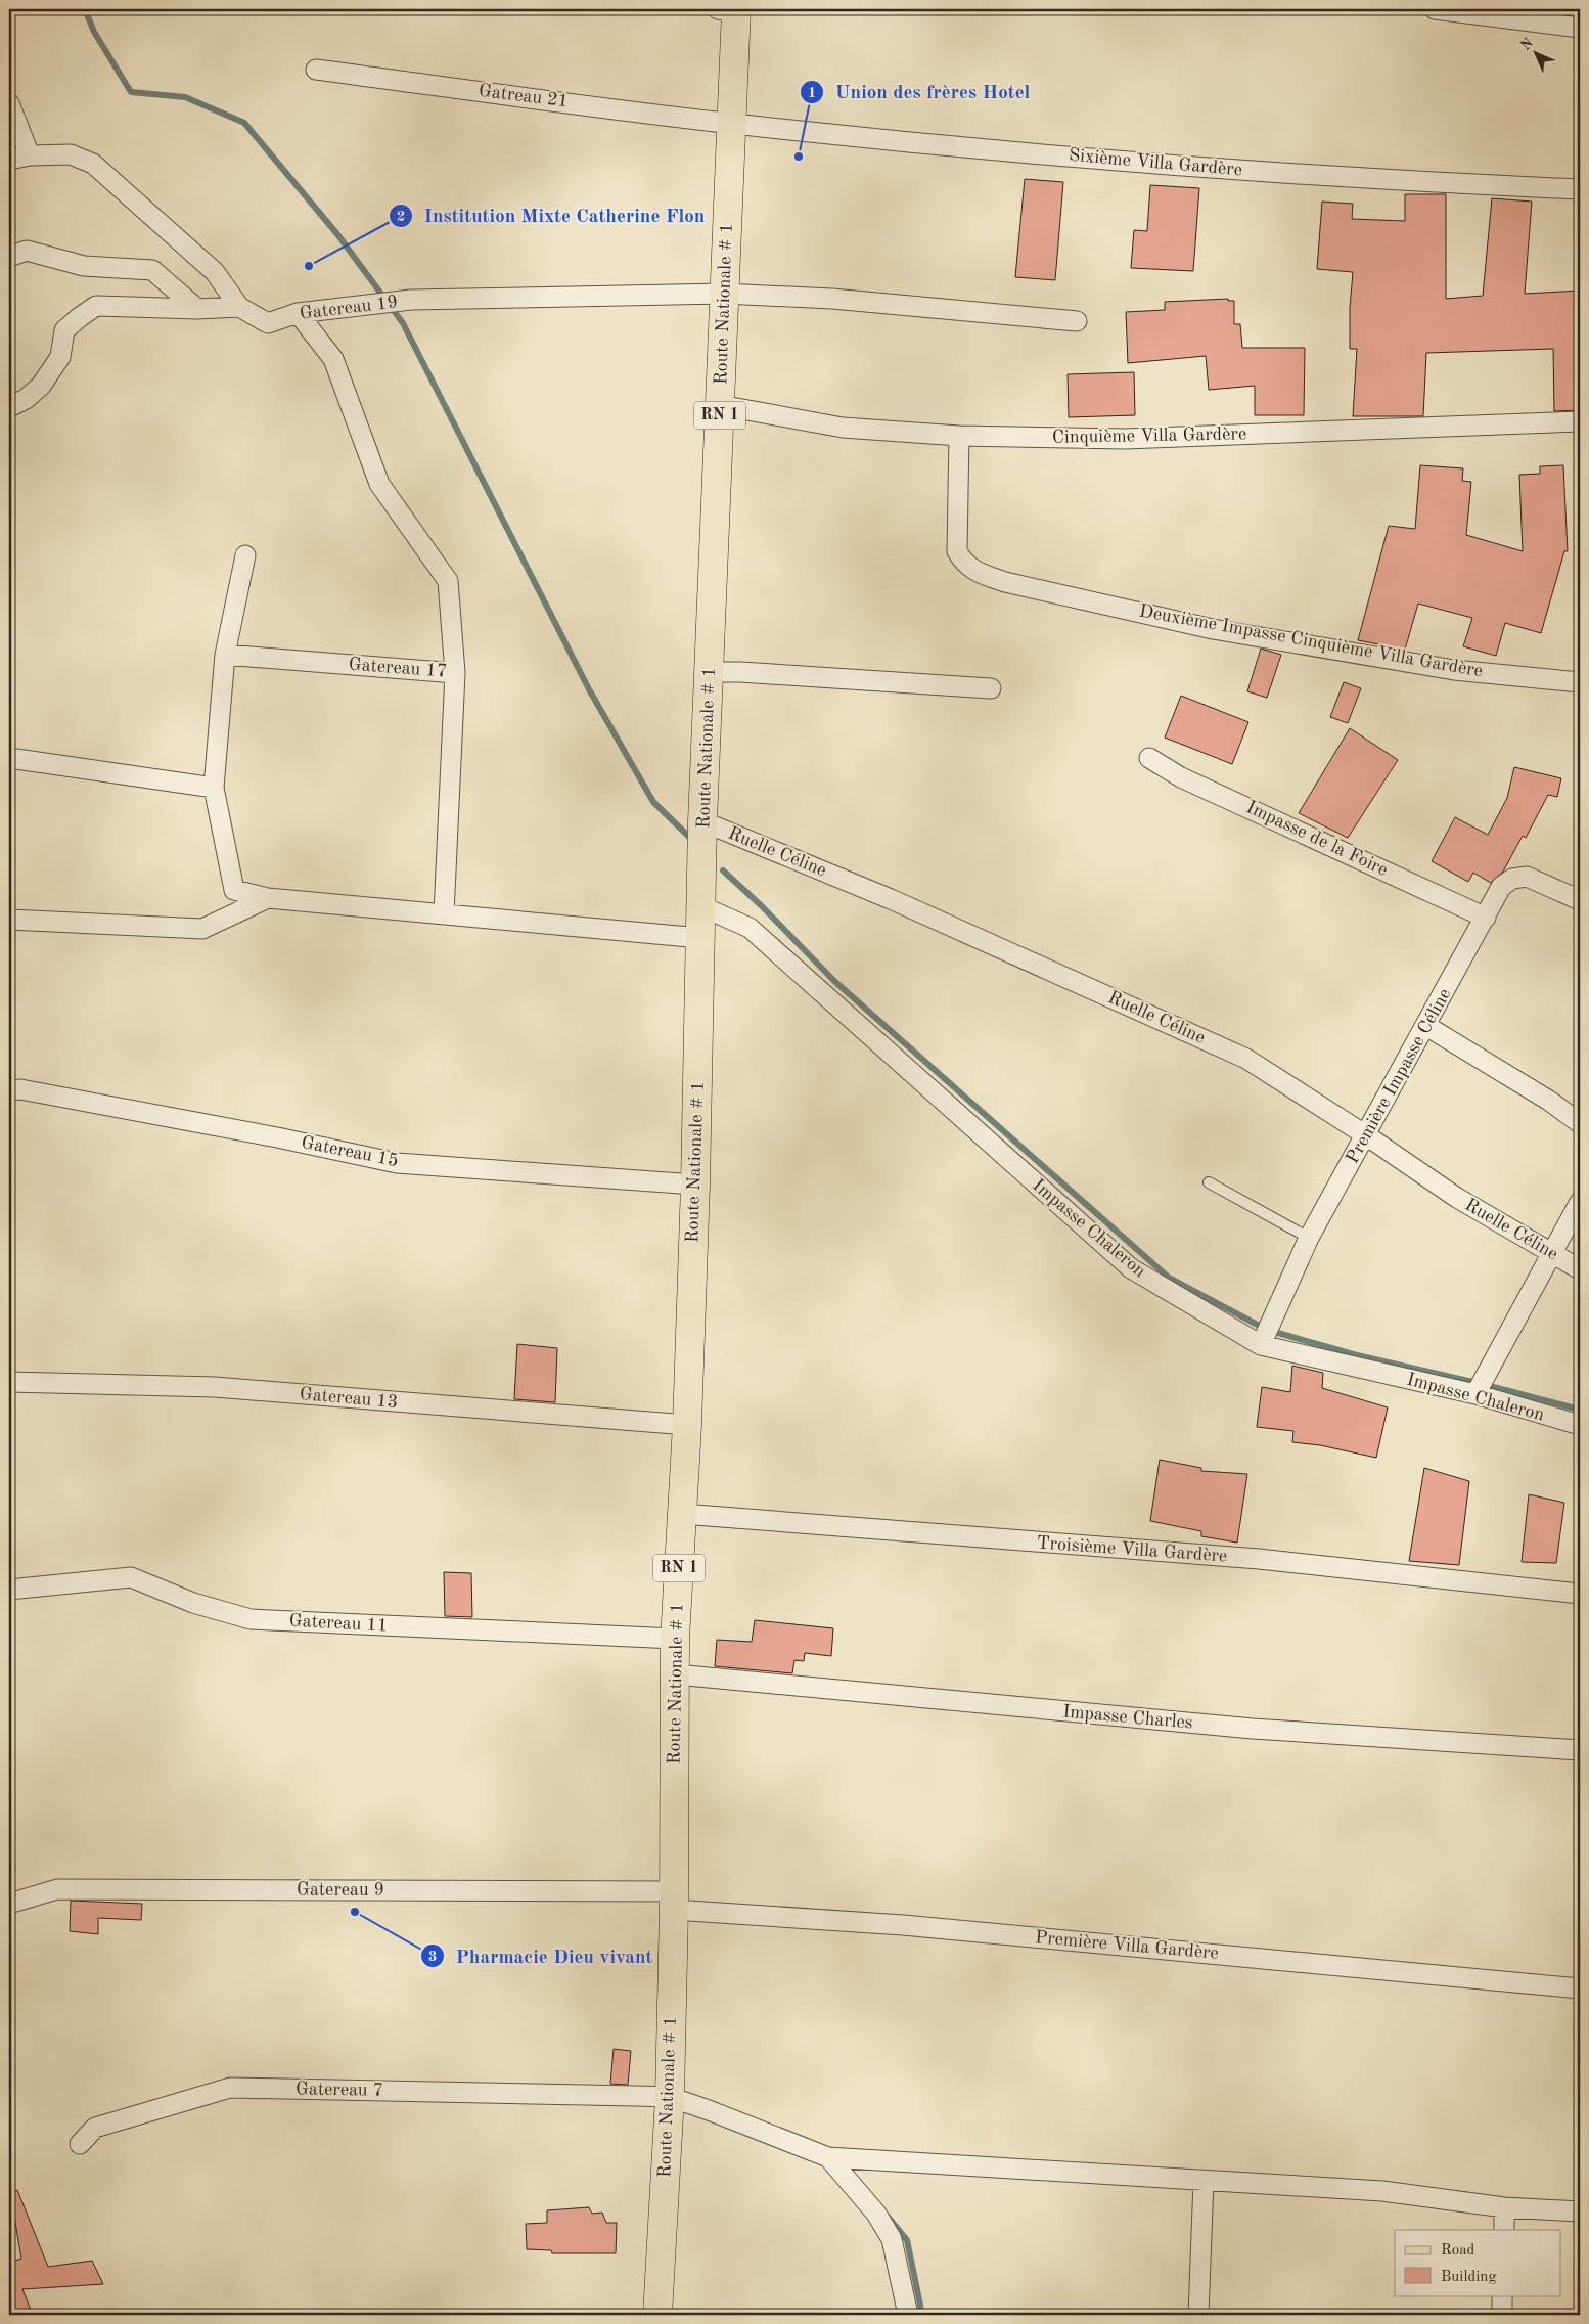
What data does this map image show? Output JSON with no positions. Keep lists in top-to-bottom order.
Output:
{
  "streets": {
    "main road": ["Route Nationale # 1", "RN 1"],
    "street": [
      "Gatreau 21",
      "Sixième Villa Gardère",
      "Gatereau 19",
      "Cinquième Villa Gardère",
      "Deuxième Impasse Cinquième Villa Gardère",
      "Gatereau 17",
      "Impasse de la Foire",
      "Ruelle Céline",
      "Première Impasse Céline",
      "Gatereau 15",
      "Impasse Chaleron",
      "Gatereau 13",
      "Troisième Villa Gardère",
      "Gatereau 11",
      "Impasse Charles",
      "Gatereau 9",
      "Première Villa Gardère",
      "Gatereau 7"
    ]
  },
  "crossings": [
    ["Gatreau 21", "Sixième Villa Gardère"],
    ["Gatreau 21", "Route Nationale # 1"],
    ["Sixième Villa Gardère", "Route Nationale # 1"],
    ["Route Nationale # 1", "Gatereau 19"],
    ["Route Nationale # 1", "Cinquième Villa Gardère"],
    ["Route Nationale # 1", "Ruelle Céline"],
    ["Route Nationale # 1", "Gatereau 15"],
    ["Route Nationale # 1", "Impasse Chaleron"],
    ["Route Nationale # 1", "Gatereau 13"],
    ["Route Nationale # 1", "Troisième Villa Gardère"],
    ["Route Nationale # 1", "Gatereau 11"],
    ["Route Nationale # 1", "Impasse Charles"],
    ["Route Nationale # 1", "Gatereau 9"],
    ["Route Nationale # 1", "Première Villa Gardère"],
    ["Route Nationale # 1", "Gatereau 7"],
    ["Gatereau 19", "Gatereau 17"],
    ["Cinquième Villa Gardère", "Deuxième Impasse Cinquième Villa Gardère"],
    ["Impasse de la Foire", "Première Impasse Céline"],
    ["Ruelle Céline", "Première Impasse Céline"],
    ["Première Impasse Céline", "Impasse Chaleron"],
    ["Gatereau 9", "Première Villa Gardère"]
  ],
  "places": ["Union des frères Hotel", "Institution Mixte Catherine Flon", "Pharmacie Dieu vivant"],
  "legend": ["Road", "Building"],
  "north": "top left"
}
